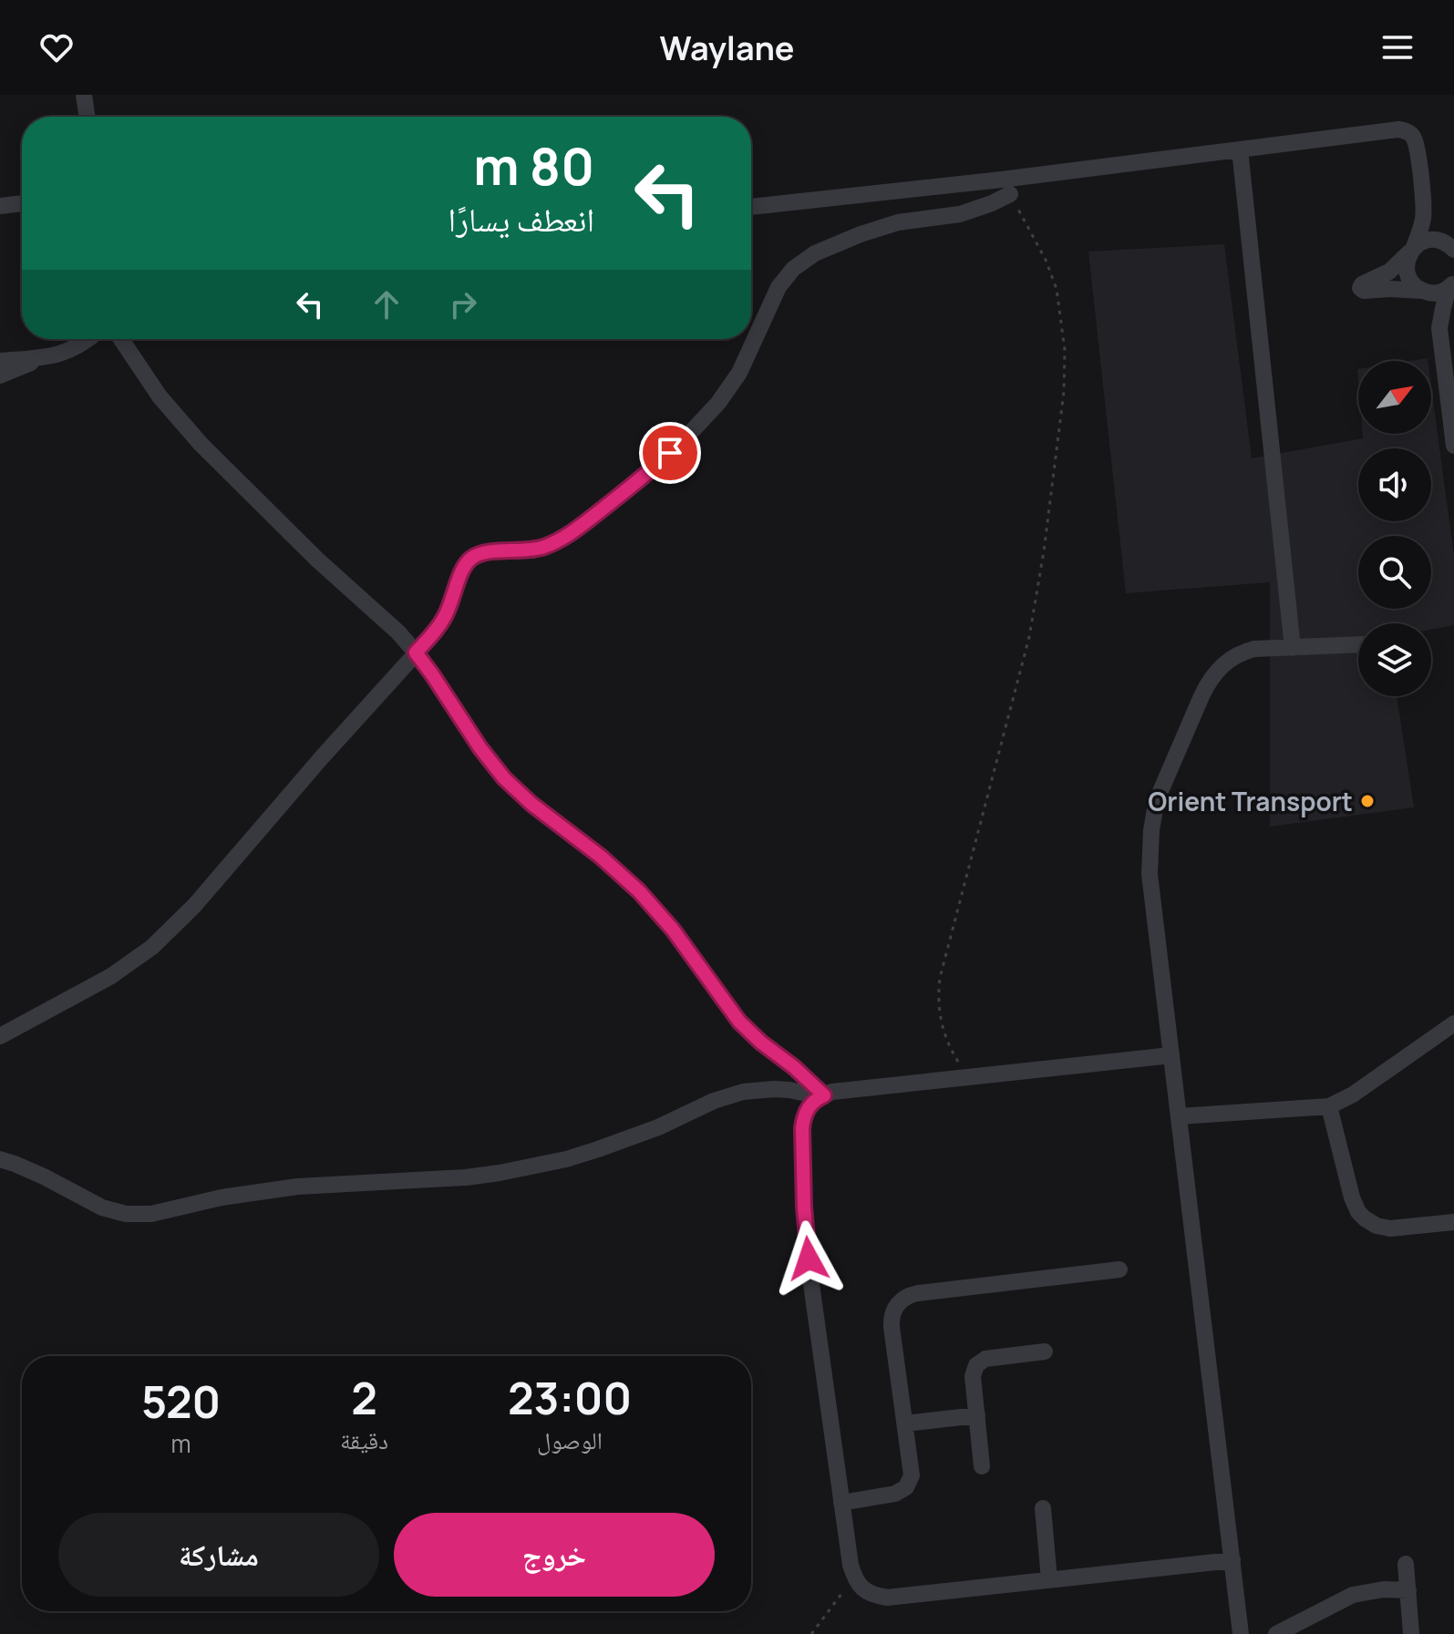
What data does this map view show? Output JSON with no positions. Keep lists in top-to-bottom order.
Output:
{
  "places": ["Orient Transport"],
  "north": "top right",
  "page": {
    "header": "Waylane",
    "turn": ["80 m", "انعطف يسارًا"],
    "eta": [
      "23:00",
      "الوصول",
      "2",
      "دقيقة",
      "520",
      "m"
    ],
    "buttons": ["خروج", "مشاركة"]
  }
}
